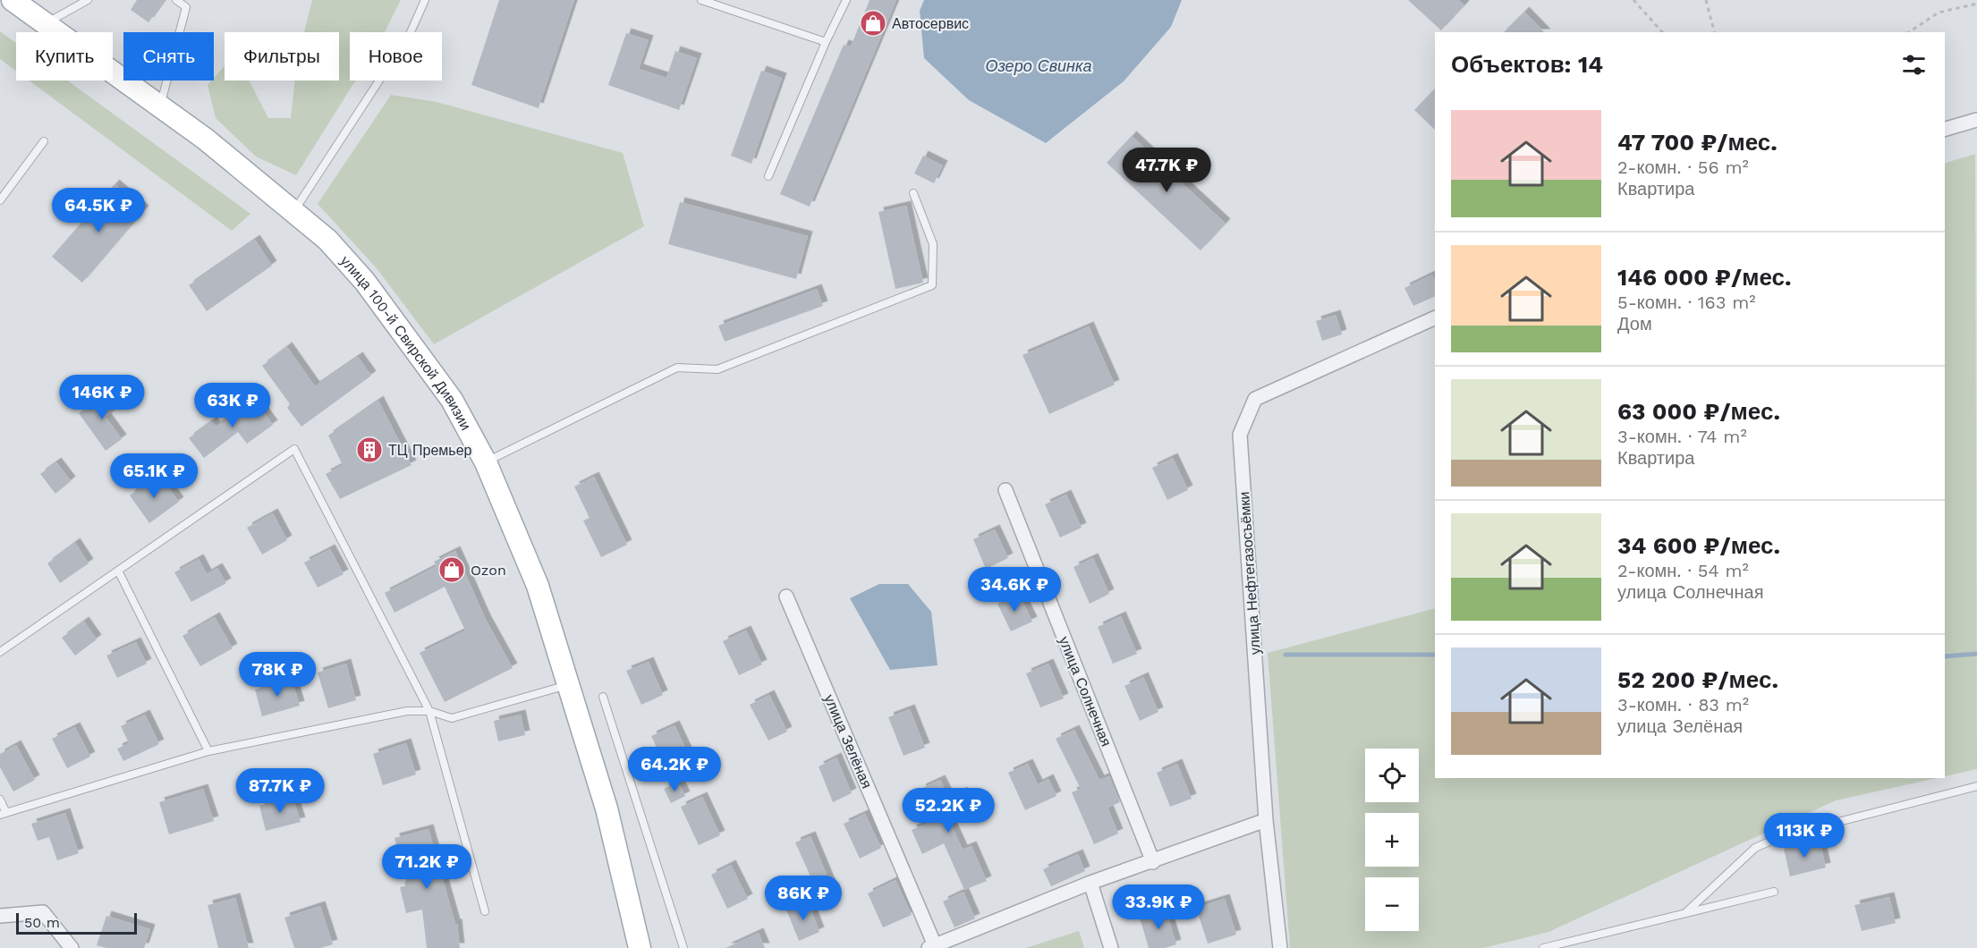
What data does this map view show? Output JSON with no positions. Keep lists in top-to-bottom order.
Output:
{
  "streets": {
    "main road": ["улица 100-й Свирской Дивизии"],
    "street": ["улица Нефтегазосъёмки", "улица Солнечная", "улица Зелёная"]
  },
  "water": ["Озеро Свинка"],
  "places": {
    "shop": ["Автосервис", "Ozon"],
    "building": ["ТЦ Премьер"]
  },
  "scale_bar": "50 m",
  "page": {
    "chip": [
      "Купить",
      "Снять",
      "Фильтры",
      "Новое"
    ],
    "heading": "Объектов: 14",
    "list": [
      {
        "name": "47 700 ₽/мес.",
        "note": "2-комн. · 56 m² · Квартира"
      },
      {
        "name": "146 000 ₽/мес.",
        "note": "5-комн. · 163 m² · Дом"
      },
      {
        "name": "63 000 ₽/мес.",
        "note": "3-комн. · 74 m² · Квартира"
      },
      {
        "name": "34 600 ₽/мес.",
        "note": "2-комн. · 54 m² · улица Солнечная"
      },
      {
        "name": "52 200 ₽/мес.",
        "note": "3-комн. · 83 m² · улица Зелёная"
      }
    ],
    "price": [
      "47.7K ₽",
      "64.5K ₽",
      "146K ₽",
      "63K ₽",
      "65.1K ₽",
      "34.6K ₽",
      "78K ₽",
      "64.2K ₽",
      "87.7K ₽",
      "52.2K ₽",
      "113K ₽",
      "71.2K ₽",
      "86K ₽",
      "33.9K ₽"
    ],
    "map_buttons": ["+", "−"],
    "scale": "50 m"
  }
}
